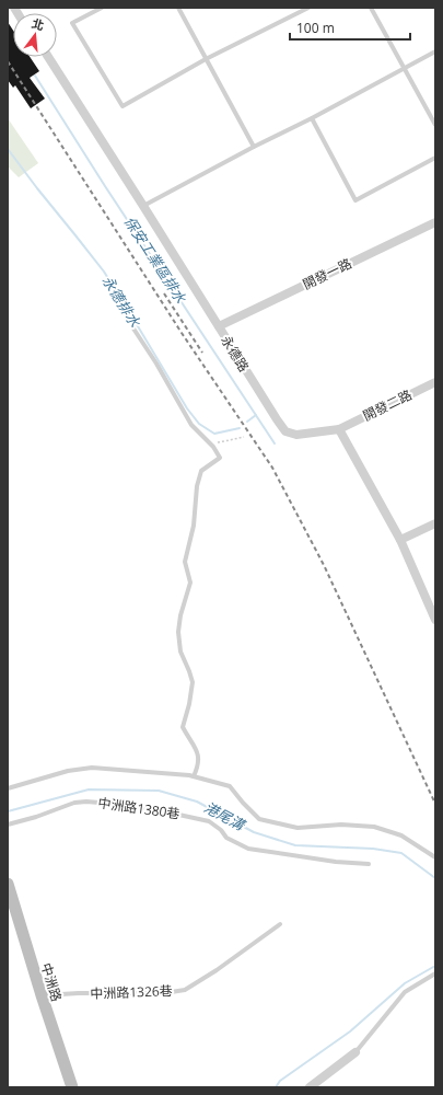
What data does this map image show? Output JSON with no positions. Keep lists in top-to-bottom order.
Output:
{
  "streets": {
    "street": [
      "開發一路",
      "永德路",
      "開發二路",
      "中洲路"
    ],
    "lane": ["中洲路1380巷", "中洲路1326巷"]
  },
  "crossings": [
    ["開發一路", "永德路"],
    ["永德路", "開發二路"],
    ["中洲路", "中洲路1326巷"]
  ],
  "water": ["保安工業區排水", "永德排水", "港尾溝"],
  "scale_bar": "100 m",
  "north": "top"
}
